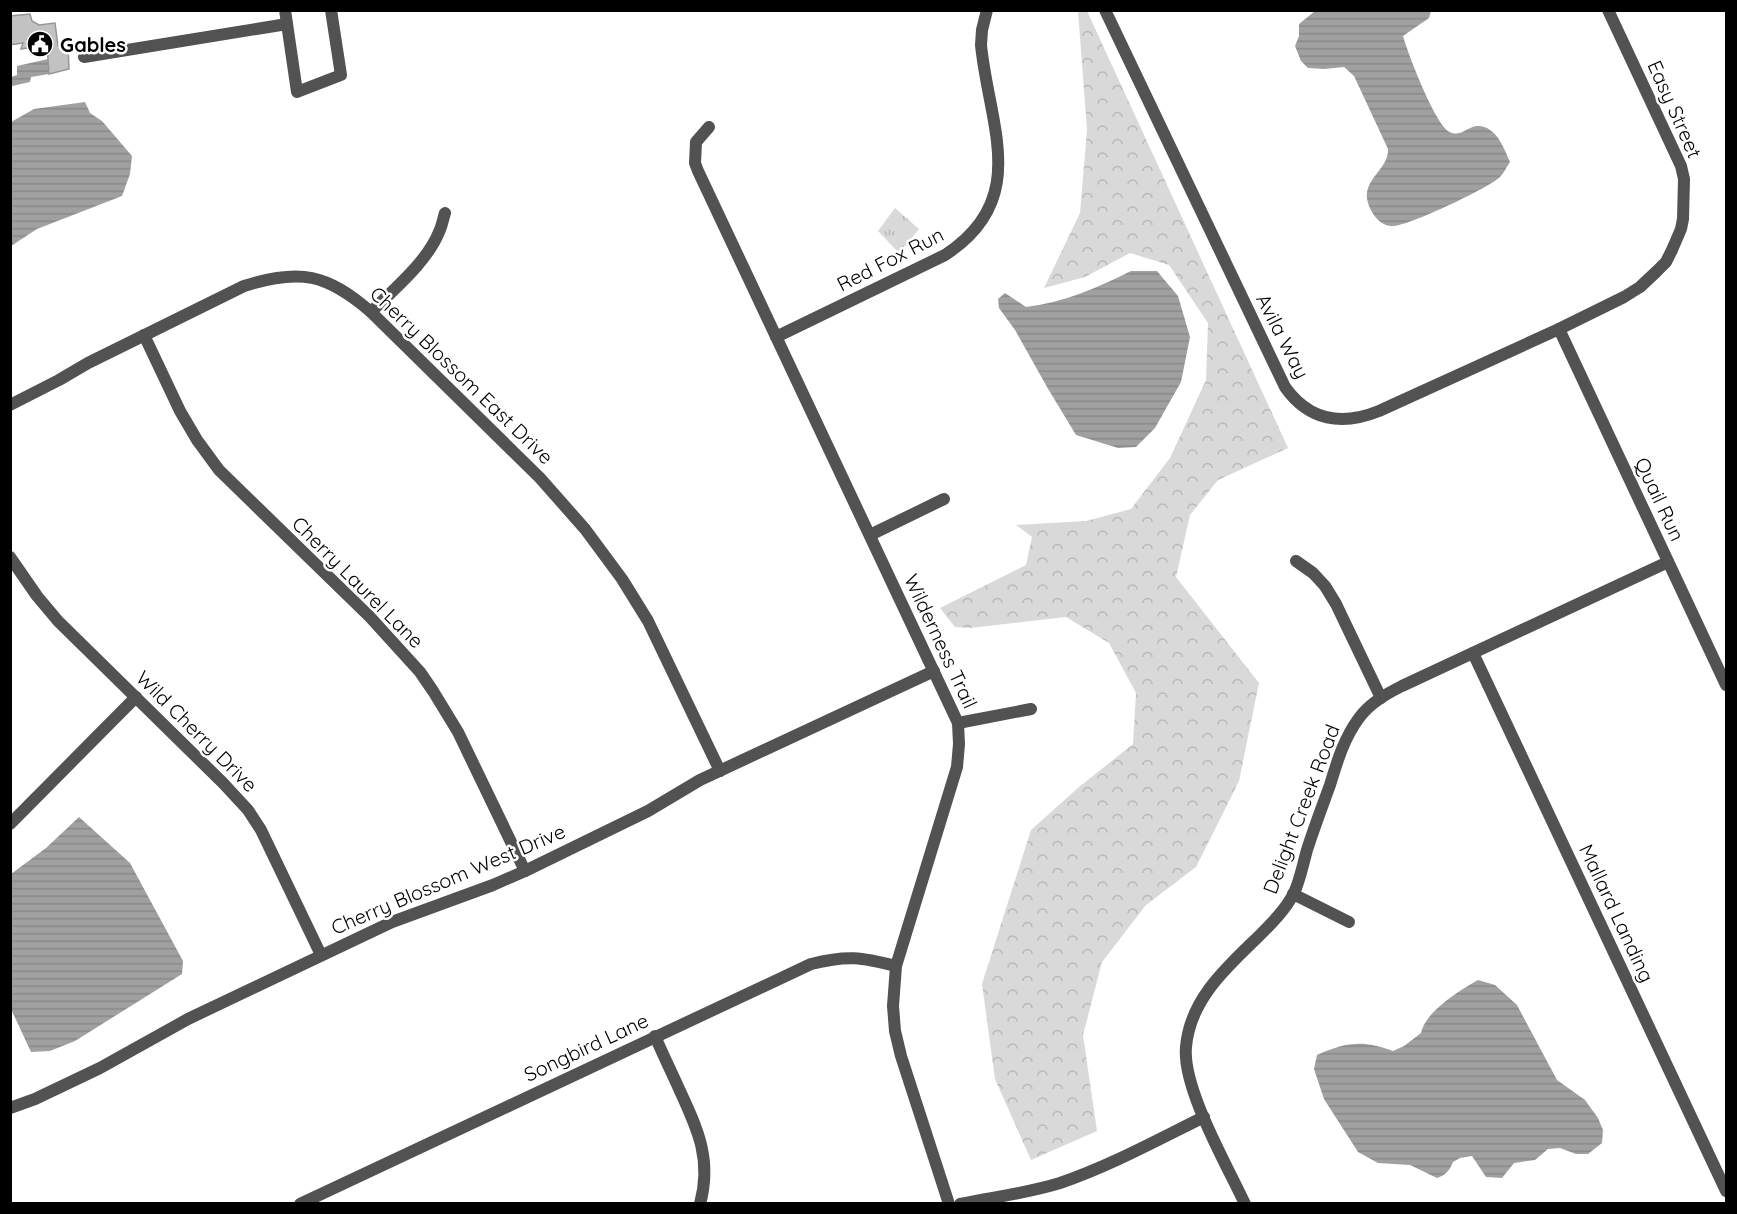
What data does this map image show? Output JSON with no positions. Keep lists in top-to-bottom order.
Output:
{
  "streets": {
    "street": [
      "Easy Street",
      "Red Fox Run",
      "Avila Way",
      "Cherry Blossom East Drive",
      "Quail Run",
      "Cherry Laurel Lane",
      "Wilderness Trail",
      "Wild Cherry Drive",
      "Delight Creek Road",
      "Cherry Blossom West Drive",
      "Mallard Landing",
      "Songbird Lane"
    ]
  },
  "crossings": [
    ["Easy Street", "Avila Way"],
    ["Red Fox Run", "Wilderness Trail"],
    ["Avila Way", "Quail Run"],
    ["Cherry Blossom East Drive", "Cherry Laurel Lane"],
    ["Cherry Blossom East Drive", "Cherry Blossom West Drive"],
    ["Quail Run", "Delight Creek Road"],
    ["Cherry Laurel Lane", "Cherry Blossom West Drive"],
    ["Wilderness Trail", "Cherry Blossom West Drive"],
    ["Wilderness Trail", "Songbird Lane"],
    ["Wild Cherry Drive", "Cherry Blossom West Drive"],
    ["Delight Creek Road", "Mallard Landing"]
  ],
  "places": {
    "public building": ["Gables"]
  }
}
